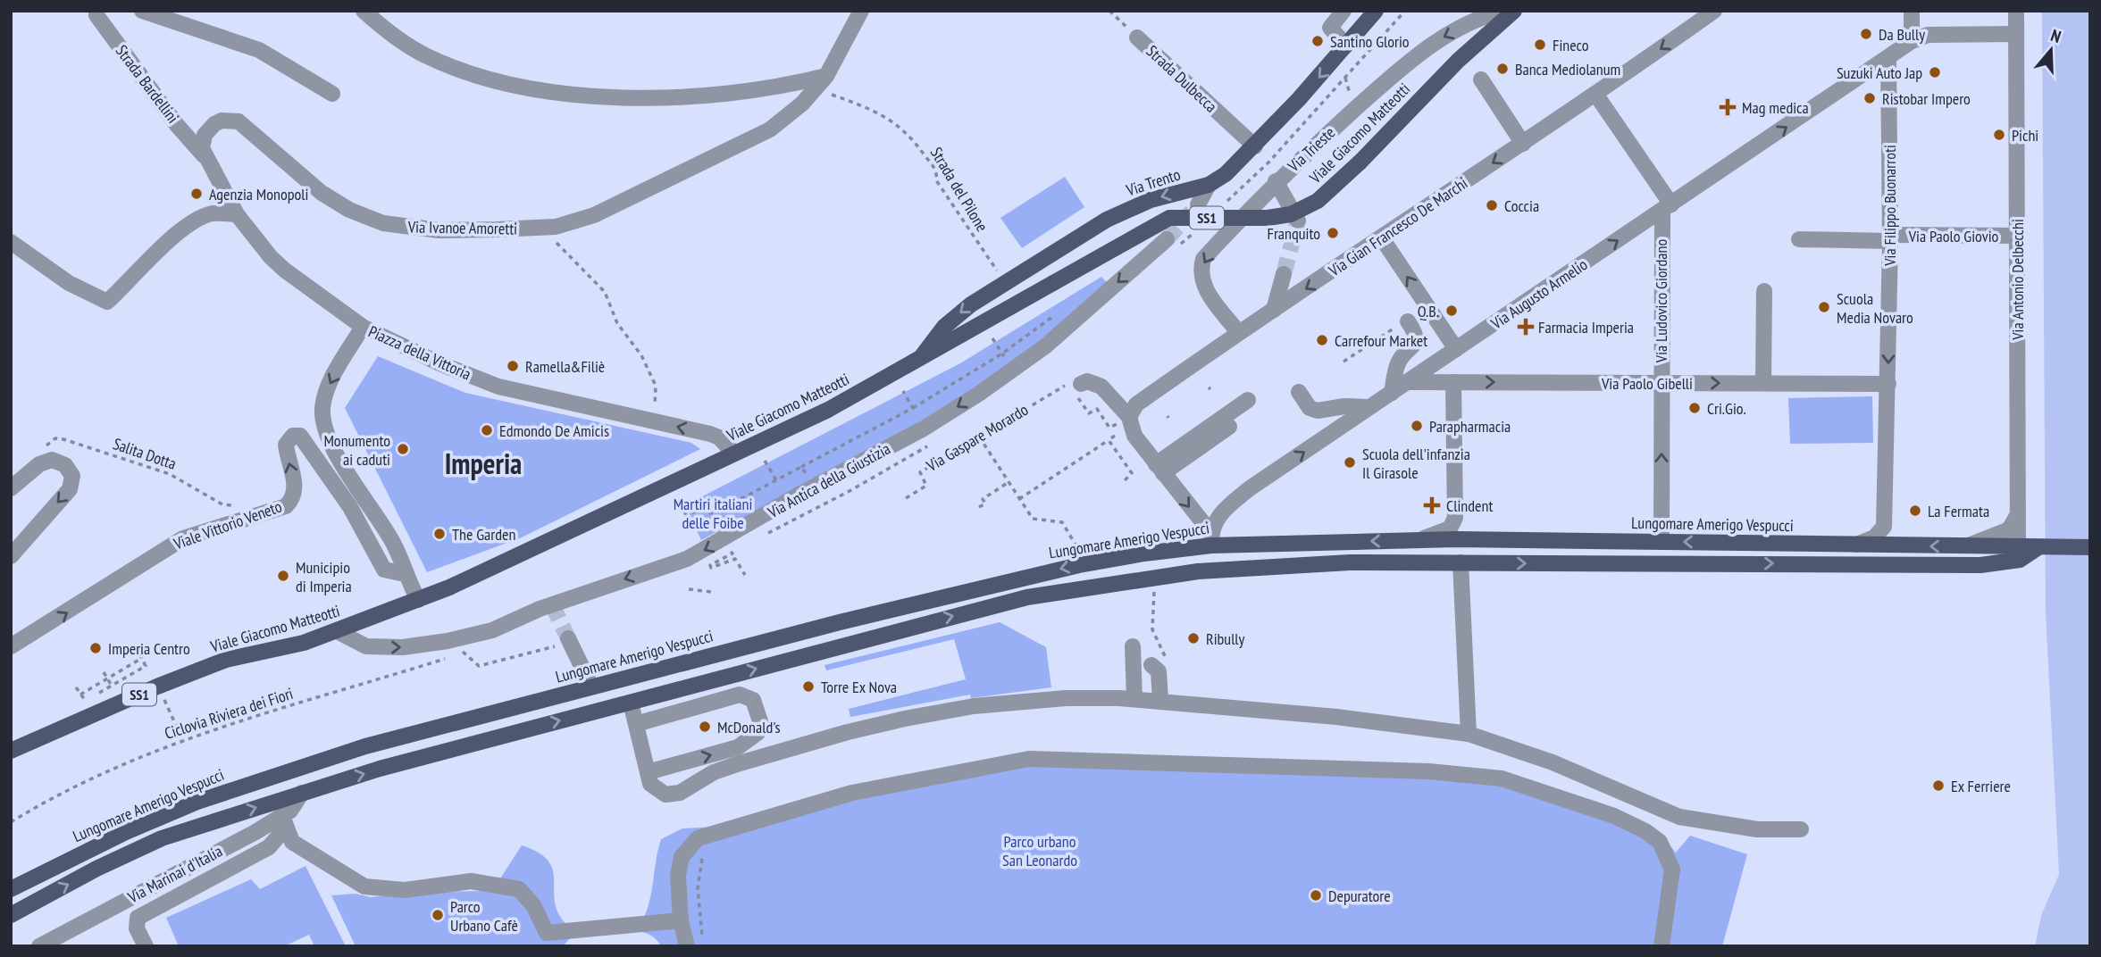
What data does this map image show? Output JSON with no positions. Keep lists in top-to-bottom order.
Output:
{
  "streets": {
    "main road": [
      "Viale Giacomo Matteotti",
      "Via Trento",
      "SS1",
      "Lungomare Amerigo Vespucci"
    ],
    "street": [
      "Strada Dulbecca",
      "Strada Bardellini",
      "Via Trieste",
      "Via Filippo Buonarroti",
      "Via Gian Francesco De Marchi",
      "Via Ivanoe Amoretti",
      "Via Paolo Giovio",
      "Via Antonio Delbecchi",
      "Via Augusto Armelio",
      "Via Ludovico Giordano",
      "Piazza della Vittoria",
      "Via Paolo Gibelli",
      "Via Antica della Giustizia",
      "Viale Vittorio Veneto",
      "Via Marinai d'Italia"
    ],
    "path": [
      "Strada del Pilone",
      "Via Gaspare Morardo",
      "Salita Dotta",
      "Ciclovia Riviera dei Fiori"
    ]
  },
  "crossings": [
    ["Strada Dulbecca", "Via Trento"],
    ["Strada Bardellini", "Via Ivanoe Amoretti"],
    ["Viale Giacomo Matteotti", "Via Trento"],
    ["Viale Giacomo Matteotti", "Piazza della Vittoria"],
    ["Viale Giacomo Matteotti", "Via Antica della Giustizia"],
    ["Via Trieste", "Via Gian Francesco De Marchi"],
    ["Via Trento", "Strada del Pilone"],
    ["Strada del Pilone", "Via Ivanoe Amoretti"],
    ["Via Filippo Buonarroti", "Via Paolo Giovio"],
    ["Via Filippo Buonarroti", "Via Augusto Armelio"],
    ["Via Filippo Buonarroti", "Via Paolo Gibelli"],
    ["Via Filippo Buonarroti", "Lungomare Amerigo Vespucci"],
    ["Via Paolo Giovio", "Via Antonio Delbecchi"],
    ["Via Antonio Delbecchi", "Lungomare Amerigo Vespucci"],
    ["Via Augusto Armelio", "Via Ludovico Giordano"],
    ["Via Augusto Armelio", "Via Paolo Gibelli"],
    ["Via Augusto Armelio", "Lungomare Amerigo Vespucci"],
    ["Via Ludovico Giordano", "Via Paolo Gibelli"],
    ["Via Ludovico Giordano", "Lungomare Amerigo Vespucci"],
    ["Piazza della Vittoria", "Viale Vittorio Veneto"]
  ],
  "one_way": [
    "Via Trieste",
    "Via Trento",
    "Via Gian Francesco De Marchi",
    "Via Augusto Armelio",
    "Via Ludovico Giordano",
    "Via Paolo Gibelli"
  ],
  "districts": ["Imperia"],
  "parks": ["Martiri italiani delle Foibe", "Parco urbano San Leonardo"],
  "places": {
    "other": [
      "Da Bully",
      "Santino Glorio",
      "Fineco",
      "Banca Mediolanum",
      "Suzuki Auto Jap",
      "Ristobar Impero",
      "Pichi",
      "Agenzia Monopoli",
      "Coccia",
      "Franquito",
      "Scuola Media Novaro",
      "Q.B.",
      "Carrefour Market",
      "Ramella&Filiè",
      "Cri.Gio.",
      "Parapharmacia",
      "Edmondo De Amicis",
      "Monumento ai caduti",
      "Scuola dell'infanzia Il Girasole",
      "La Fermata",
      "The Garden",
      "Municipio di Imperia",
      "Ribully",
      "Imperia Centro",
      "Torre Ex Nova",
      "McDonald's",
      "Ex Ferriere",
      "Depuratore",
      "Parco Urbano Cafè"
    ],
    "health": ["Mag medica", "Farmacia Imperia", "Clindent"]
  },
  "north": "top"
}
